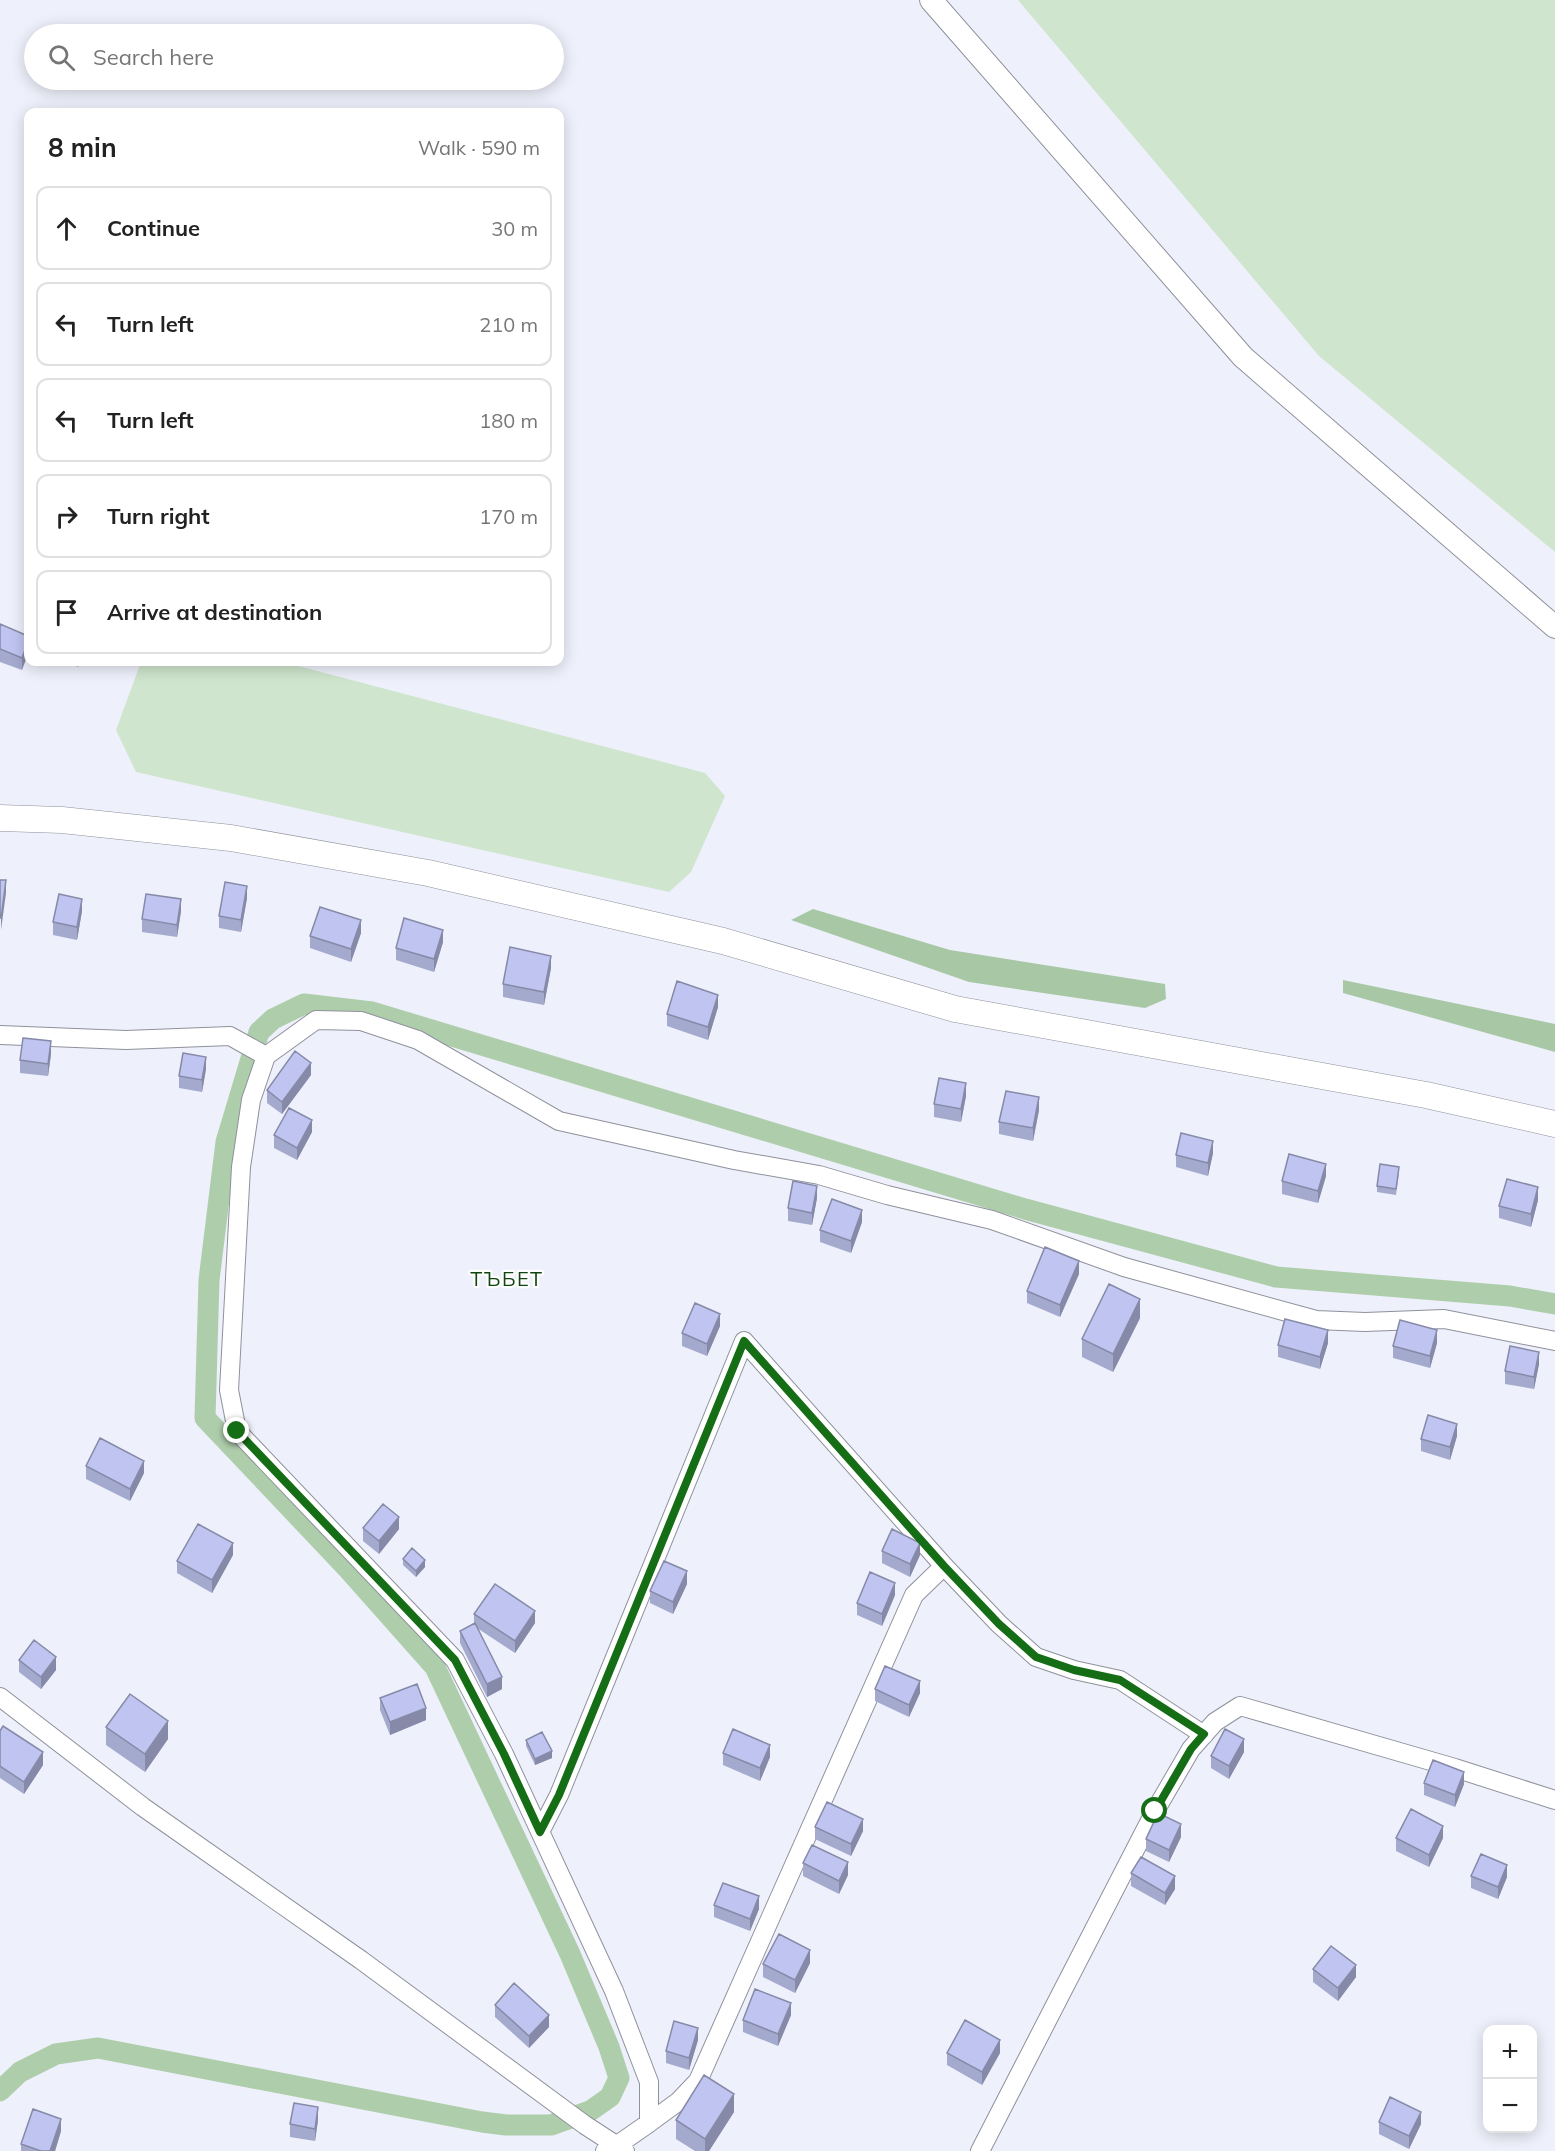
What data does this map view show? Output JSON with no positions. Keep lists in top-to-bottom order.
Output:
{
  "districts": ["ТЪБЕТ"],
  "page": {
    "search": "Search here",
    "heading": ["8 min", "Walk · 590 m"],
    "list": [
      ["Continue", "30 m"],
      ["Turn left", "210 m"],
      ["Turn left", "180 m"],
      ["Turn right", "170 m"],
      "Arrive at destination"
    ],
    "map_buttons": ["+", "−"]
  }
}
